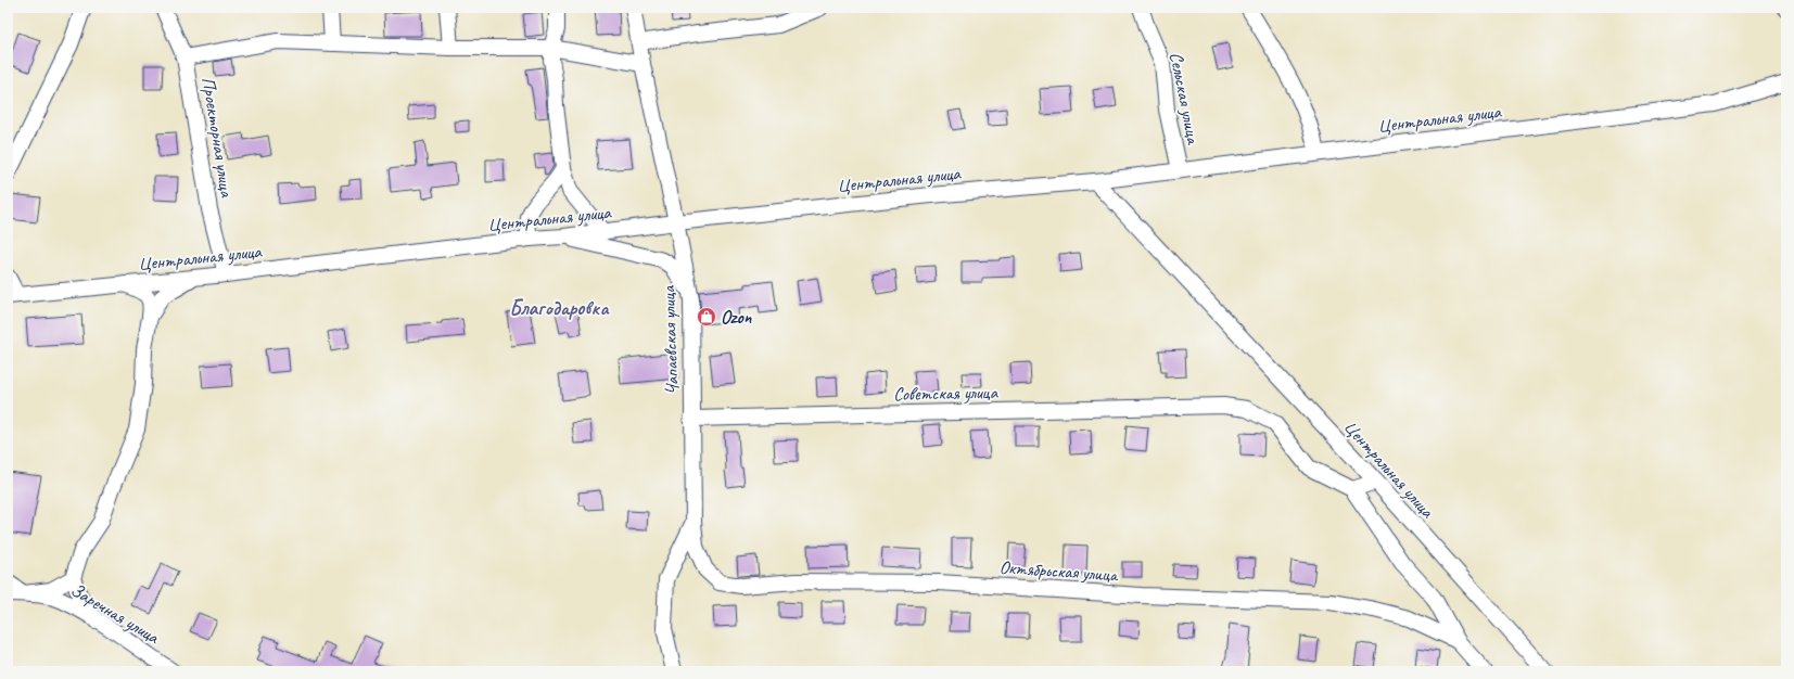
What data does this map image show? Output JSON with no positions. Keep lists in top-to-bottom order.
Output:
{
  "streets": {
    "street": [
      "Сельская улица",
      "Центральная улица",
      "Проекторная улица",
      "Чапаевская улица",
      "Советская улица",
      "Октябрьская улица",
      "Заречная улица"
    ]
  },
  "crossings": [
    ["Сельская улица", "Центральная улица"],
    ["Центральная улица", "Проекторная улица"],
    ["Центральная улица", "Чапаевская улица"],
    ["Чапаевская улица", "Советская улица"],
    ["Чапаевская улица", "Октябрьская улица"]
  ],
  "districts": ["Благодаровка"],
  "places": {
    "shop": ["Ozon"]
  }
}
